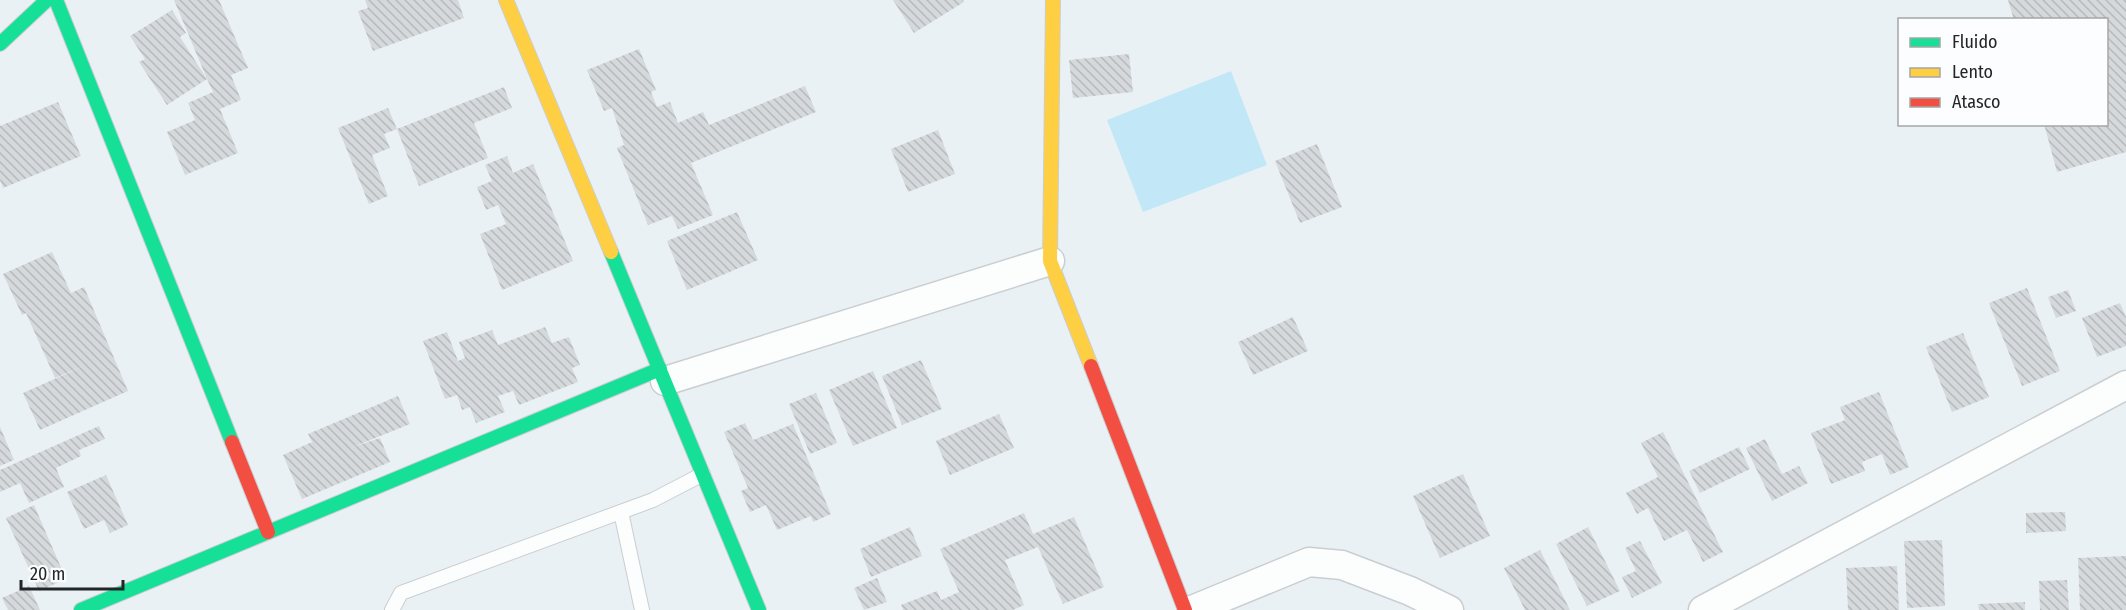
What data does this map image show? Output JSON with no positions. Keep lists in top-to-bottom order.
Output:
{
  "legend": ["Fluido", "Lento", "Atasco"],
  "scale_bar": "20 m"
}
